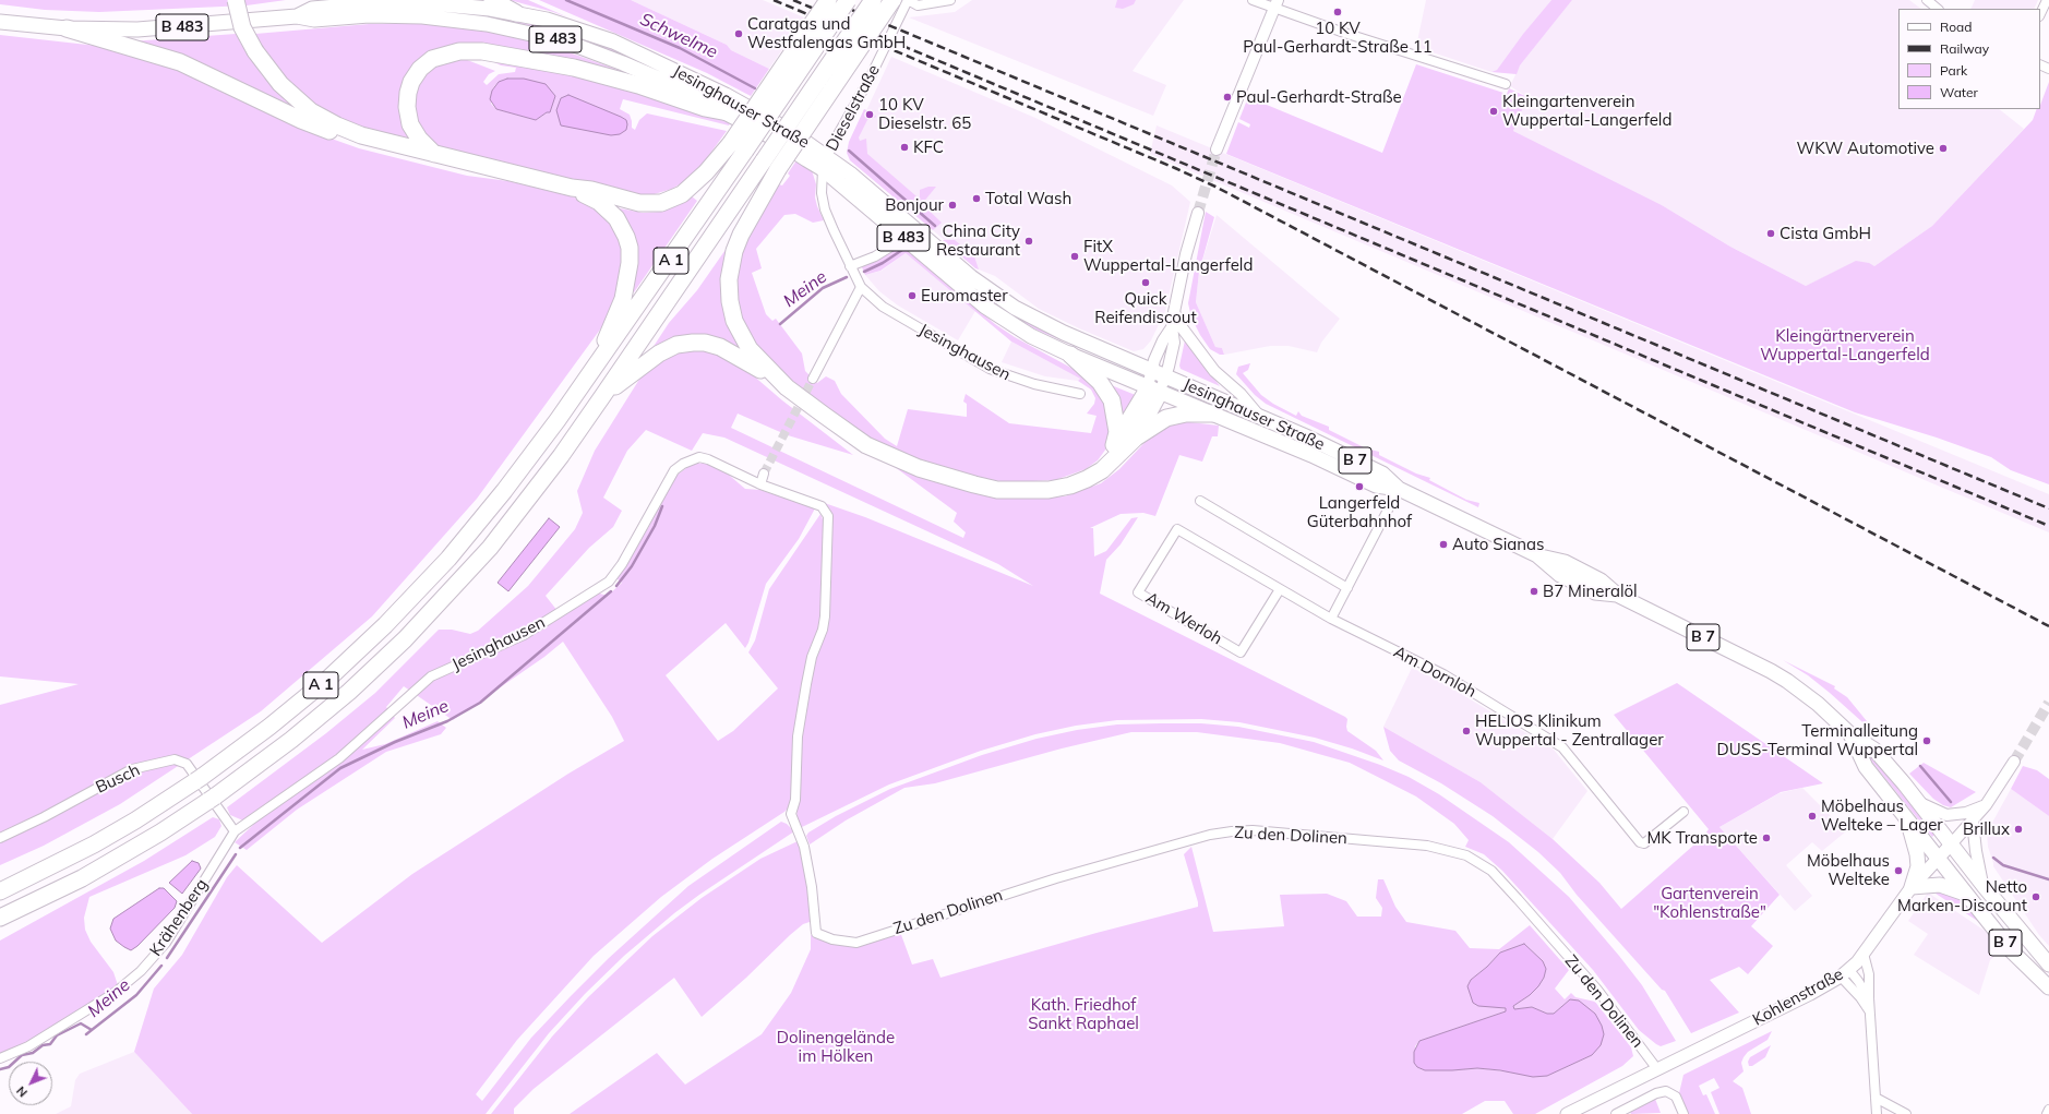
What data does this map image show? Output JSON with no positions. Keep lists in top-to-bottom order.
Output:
{
  "streets": {
    "highway": ["A 1"],
    "main road": [
      "B 483",
      "Jesinghauser Straße",
      "B 7",
      "Kohlenstraße"
    ],
    "street": [
      "Dieselstraße",
      "Jesinghausen",
      "Am Werloh",
      "Am Dornloh",
      "Busch",
      "Zu den Dolinen",
      "Krähenberg"
    ]
  },
  "crossings": [
    ["B 483", "Jesinghauser Straße"],
    ["Jesinghauser Straße", "Dieselstraße"],
    ["Jesinghauser Straße", "Jesinghausen"],
    ["Jesinghauser Straße", "B 7"],
    ["Jesinghauser Straße", "Kohlenstraße"],
    ["Dieselstraße", "Jesinghausen"],
    ["Jesinghausen", "Busch"],
    ["Jesinghausen", "Zu den Dolinen"],
    ["Jesinghausen", "Krähenberg"],
    ["B 7", "Kohlenstraße"],
    ["Am Werloh", "Am Dornloh"],
    ["Busch", "Krähenberg"],
    ["Zu den Dolinen", "Kohlenstraße"]
  ],
  "water": ["Schwelme", "Meine"],
  "parks": [
    "Kleingärtnerverein Wuppertal-Langerfeld",
    "Gartenverein \"Kohlenstraße\"",
    "Kath. Friedhof Sankt Raphael",
    "Dolinengelände im Hölken"
  ],
  "places": [
    "10 KV Paul-Gerhardt-Straße 11",
    "Caratgas und Westfalengas GmbH",
    "Paul-Gerhardt-Straße",
    "Kleingartenverein Wuppertal-Langerfeld",
    "10 KV Dieselstr. 65",
    "KFC",
    "WKW Automotive",
    "Total Wash",
    "Bonjour",
    "Cista GmbH",
    "China City Restaurant",
    "FitX Wuppertal-Langerfeld",
    "Quick Reifendiscout",
    "Euromaster",
    "Langerfeld Güterbahnhof",
    "Auto Sianas",
    "B7 Mineralöl",
    "HELIOS Klinikum Wuppertal - Zentrallager",
    "Terminalleitung DUSS-Terminal Wuppertal",
    "Möbelhaus Welteke – Lager",
    "Brillux",
    "MK Transporte",
    "Möbelhaus Welteke",
    "Netto Marken-Discount"
  ],
  "legend": [
    "Road",
    "Railway",
    "Park",
    "Water"
  ],
  "north": "bottom left"
}
